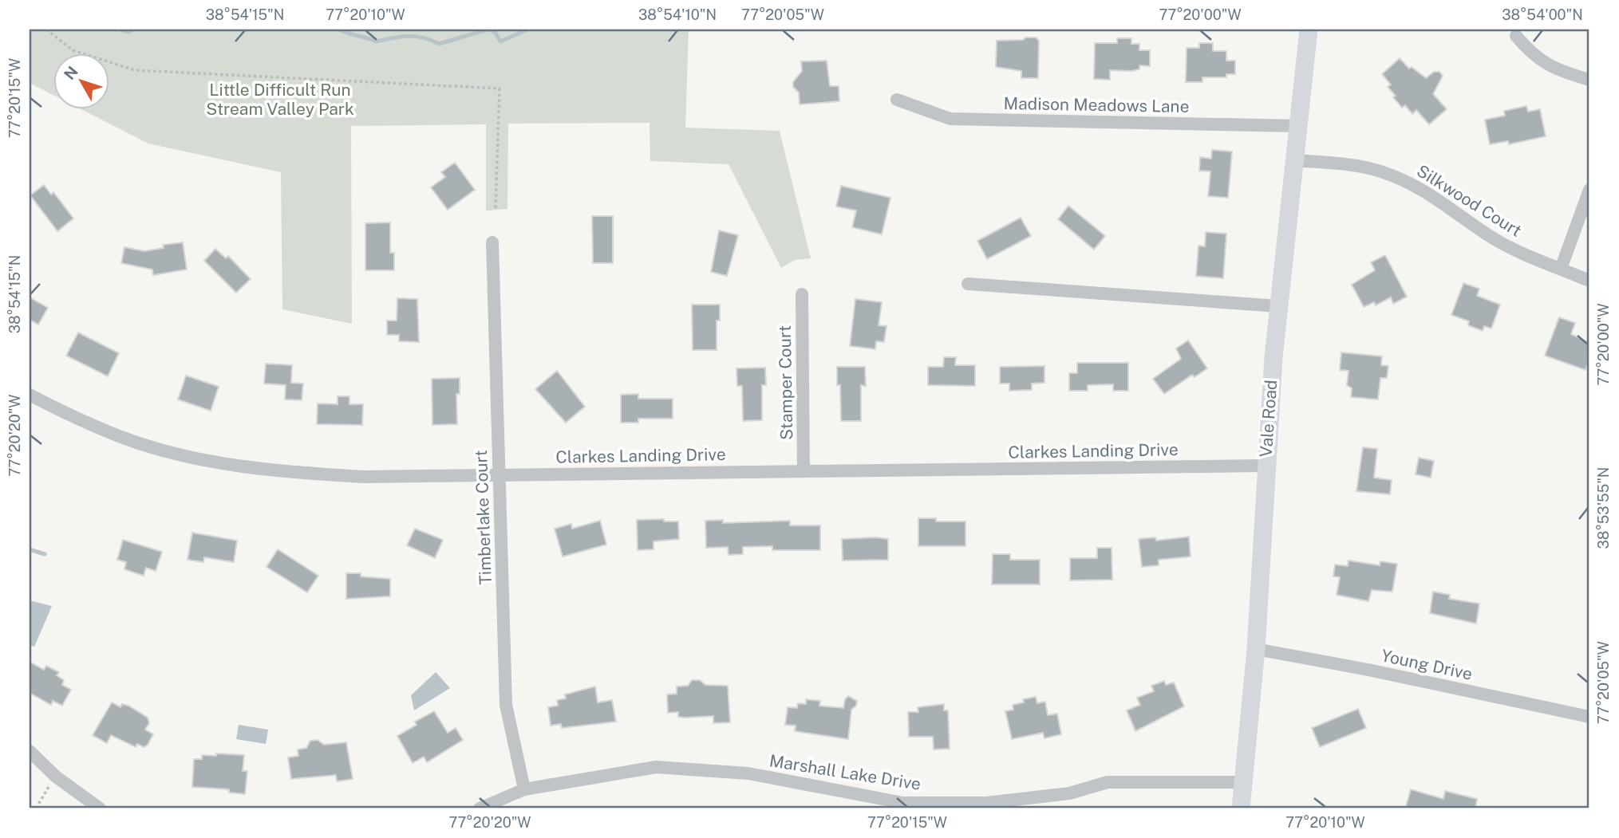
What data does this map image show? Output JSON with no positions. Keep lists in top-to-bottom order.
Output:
{
  "streets": {
    "main road": ["Vale Road"],
    "street": [
      "Madison Meadows Lane",
      "Silkwood Court",
      "Stamper Court",
      "Clarkes Landing Drive",
      "Timberlake Court",
      "Young Drive",
      "Marshall Lake Drive"
    ]
  },
  "crossings": [
    ["Madison Meadows Lane", "Vale Road"],
    ["Silkwood Court", "Vale Road"],
    ["Stamper Court", "Clarkes Landing Drive"],
    ["Vale Road", "Clarkes Landing Drive"],
    ["Vale Road", "Young Drive"],
    ["Vale Road", "Marshall Lake Drive"],
    ["Clarkes Landing Drive", "Timberlake Court"],
    ["Timberlake Court", "Marshall Lake Drive"]
  ],
  "parks": ["Little Difficult Run Stream Valley Park"],
  "north": "top left",
  "coordinates": [
    "38°54'15\"N",
    "77°20'10\"W",
    "38°54'10\"N",
    "77°20'05\"W",
    "77°20'00\"W",
    "38°54'00\"N",
    "77°20'15\"W",
    "77°20'20\"W",
    "38°53'55\"N"
  ]
}
